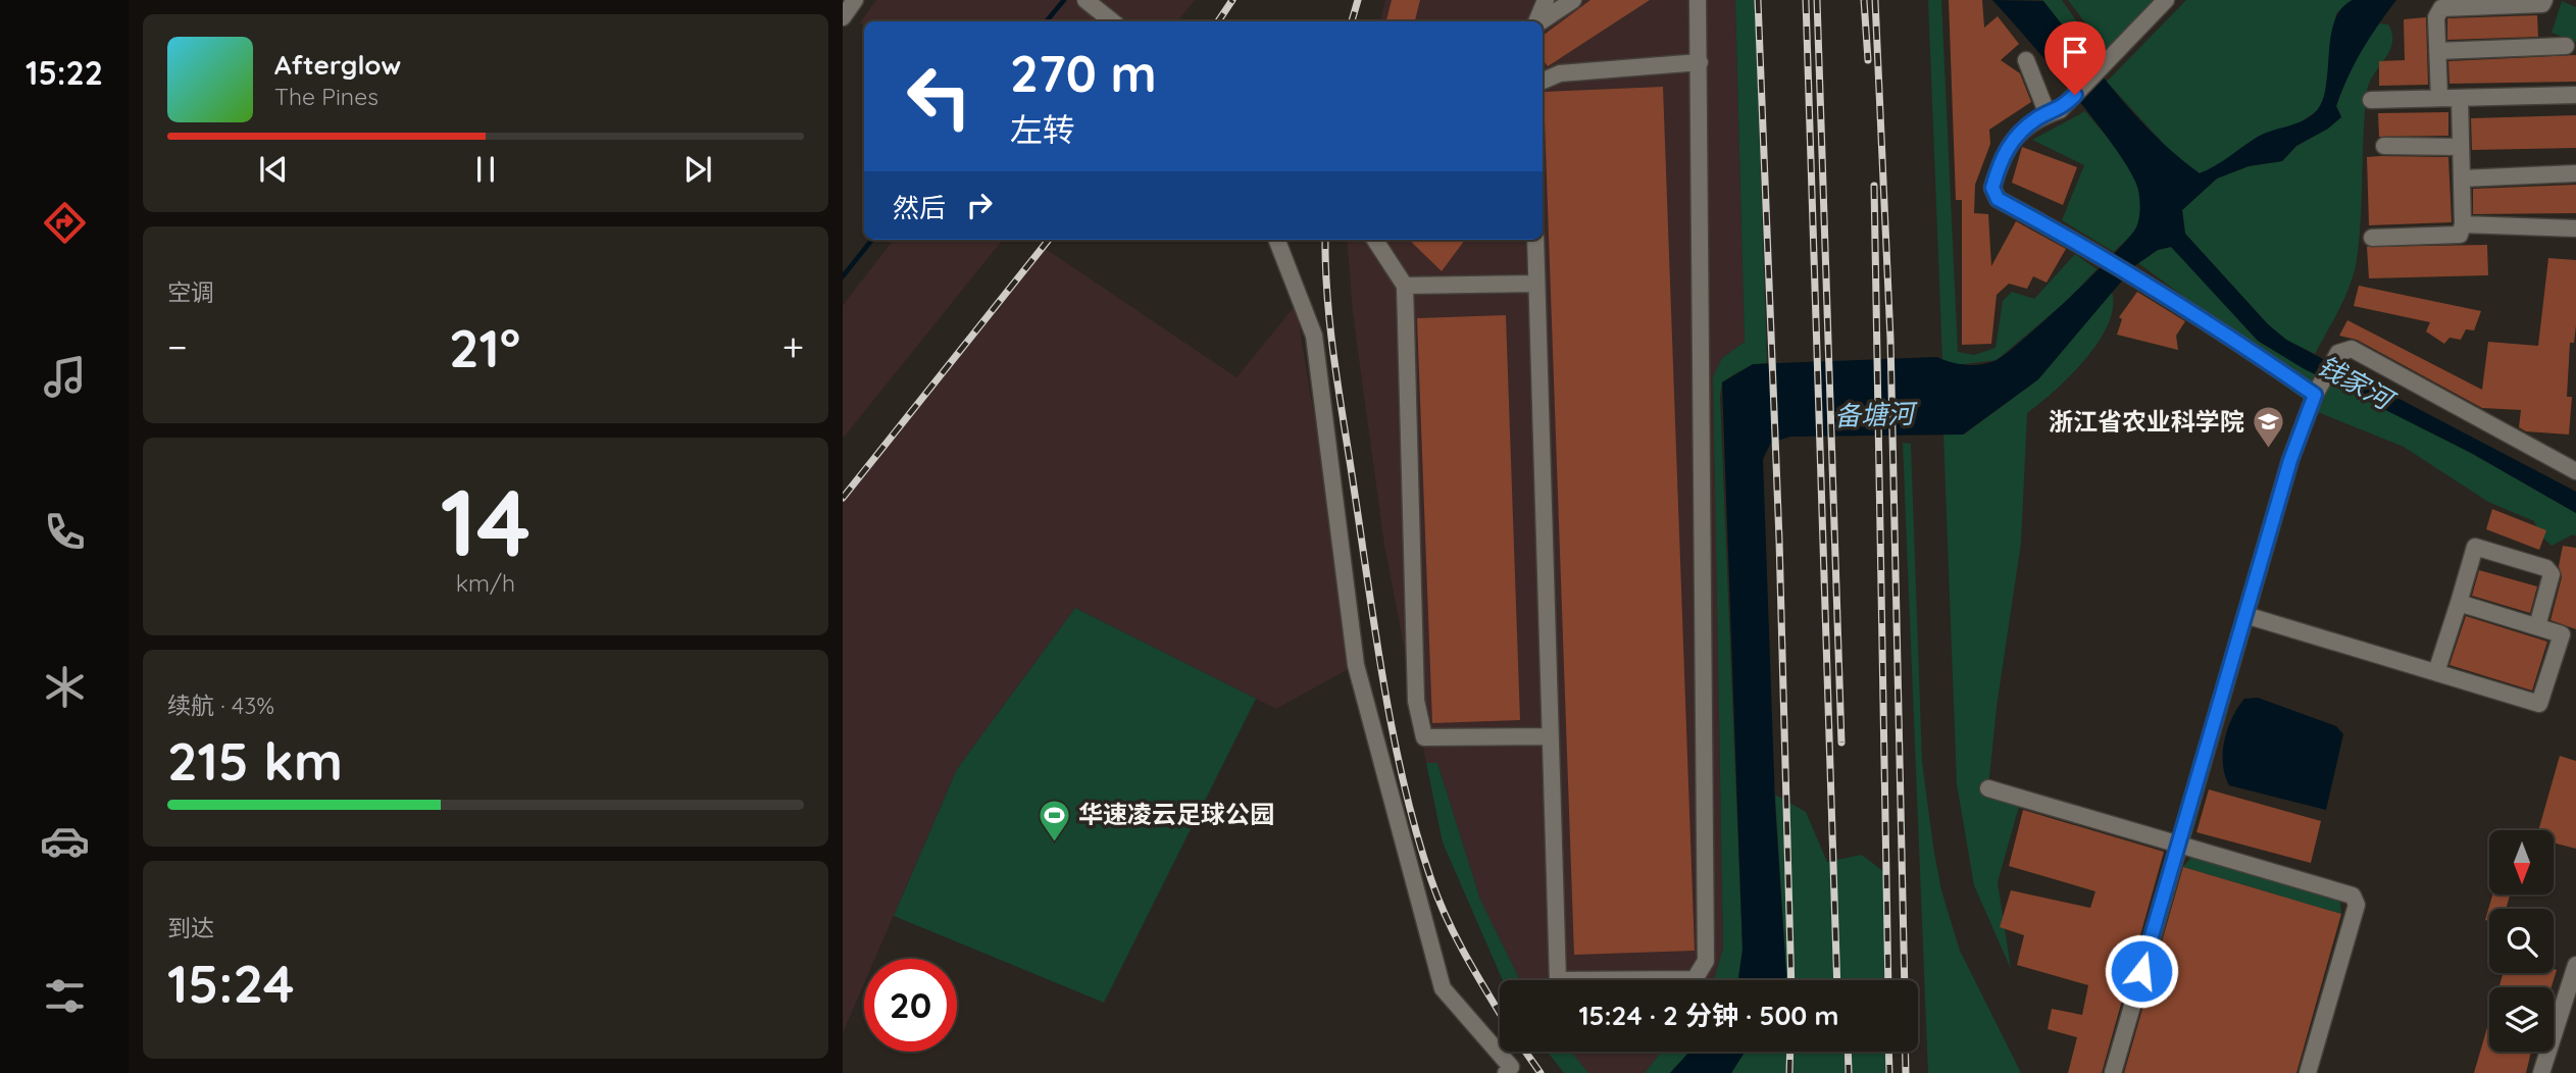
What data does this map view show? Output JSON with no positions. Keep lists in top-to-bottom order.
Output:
{
  "water": ["钱家河", "备塘河"],
  "places": {
    "school or university": ["浙江省农业科学院"],
    "sports": ["华速凌云足球公园"]
  },
  "north": "bottom",
  "page": {
    "tabs": "15:22",
    "turn": ["270 m", "左转"],
    "song": ["Afterglow", "The Pines"],
    "then": "然后",
    "tile": [
      "空调",
      ["14", "km/h"],
      ["续航 · 43%", "215 km"],
      ["到达", "15:24"]
    ],
    "heat": ["−", "21°", "+"],
    "limit": "20",
    "trip": "15:24 · 2 分钟 · 500 m"
  }
}
